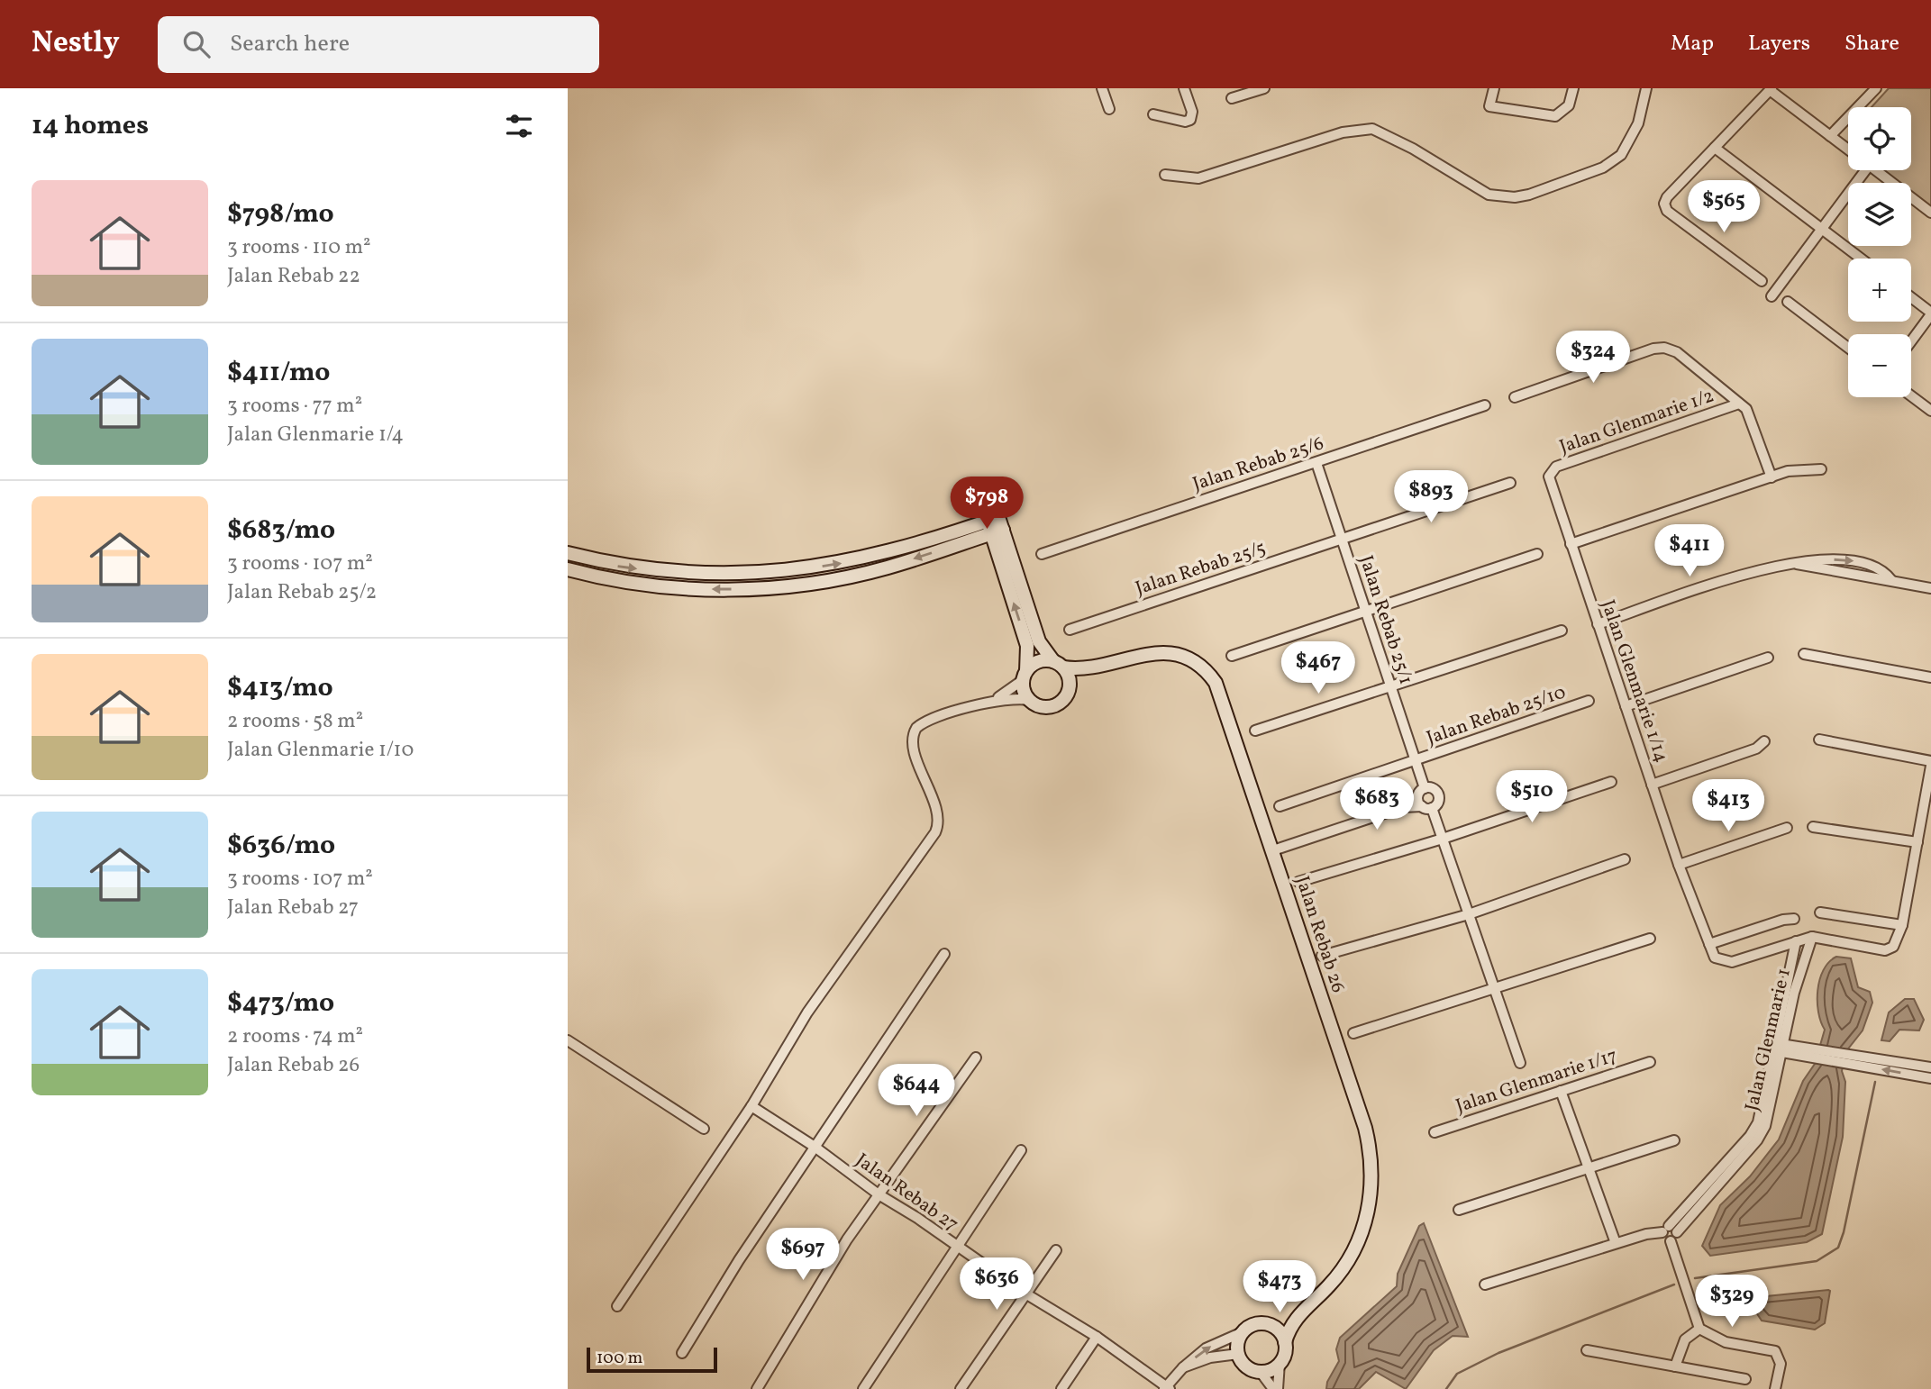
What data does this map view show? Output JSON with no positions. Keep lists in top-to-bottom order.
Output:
{
  "streets": {
    "street": [
      "Jalan Glenmarie 1/2",
      "Jalan Rebab 25/6",
      "Jalan Rebab 25/5",
      "Jalan Rebab 25/1",
      "Jalan Glenmarie 1/14",
      "Jalan Rebab 25/10",
      "Jalan Rebab 26",
      "Jalan Glenmarie 1",
      "Jalan Glenmarie 1/17",
      "Jalan Rebab 27"
    ]
  },
  "crossings": [
    ["Jalan Glenmarie 1/2", "Jalan Glenmarie 1/14"],
    ["Jalan Rebab 25/6", "Jalan Rebab 25/1"],
    ["Jalan Rebab 25/5", "Jalan Rebab 25/1"],
    ["Jalan Rebab 25/1", "Jalan Rebab 25/10"]
  ],
  "scale_bar": "100 m",
  "page": {
    "header": "Nestly",
    "search": "Search here",
    "nav": ["Map", "Layers", "Share"],
    "heading": "14 homes",
    "map_buttons": ["+", "−"],
    "list": [
      {
        "name": "$798/mo",
        "note": "3 rooms · 110 m² · Jalan Rebab 22"
      },
      {
        "name": "$411/mo",
        "note": "3 rooms · 77 m² · Jalan Glenmarie 1/4"
      },
      {
        "name": "$683/mo",
        "note": "3 rooms · 107 m² · Jalan Rebab 25/2"
      },
      {
        "name": "$413/mo",
        "note": "2 rooms · 58 m² · Jalan Glenmarie 1/10"
      },
      {
        "name": "$636/mo",
        "note": "3 rooms · 107 m² · Jalan Rebab 27"
      },
      {
        "name": "$473/mo",
        "note": "2 rooms · 74 m² · Jalan Rebab 26"
      }
    ],
    "price": [
      "$565",
      "$324",
      "$893",
      "$798",
      "$411",
      "$467",
      "$510",
      "$683",
      "$413",
      "$644",
      "$697",
      "$636",
      "$473",
      "$329"
    ],
    "scale": "100 m"
  }
}
